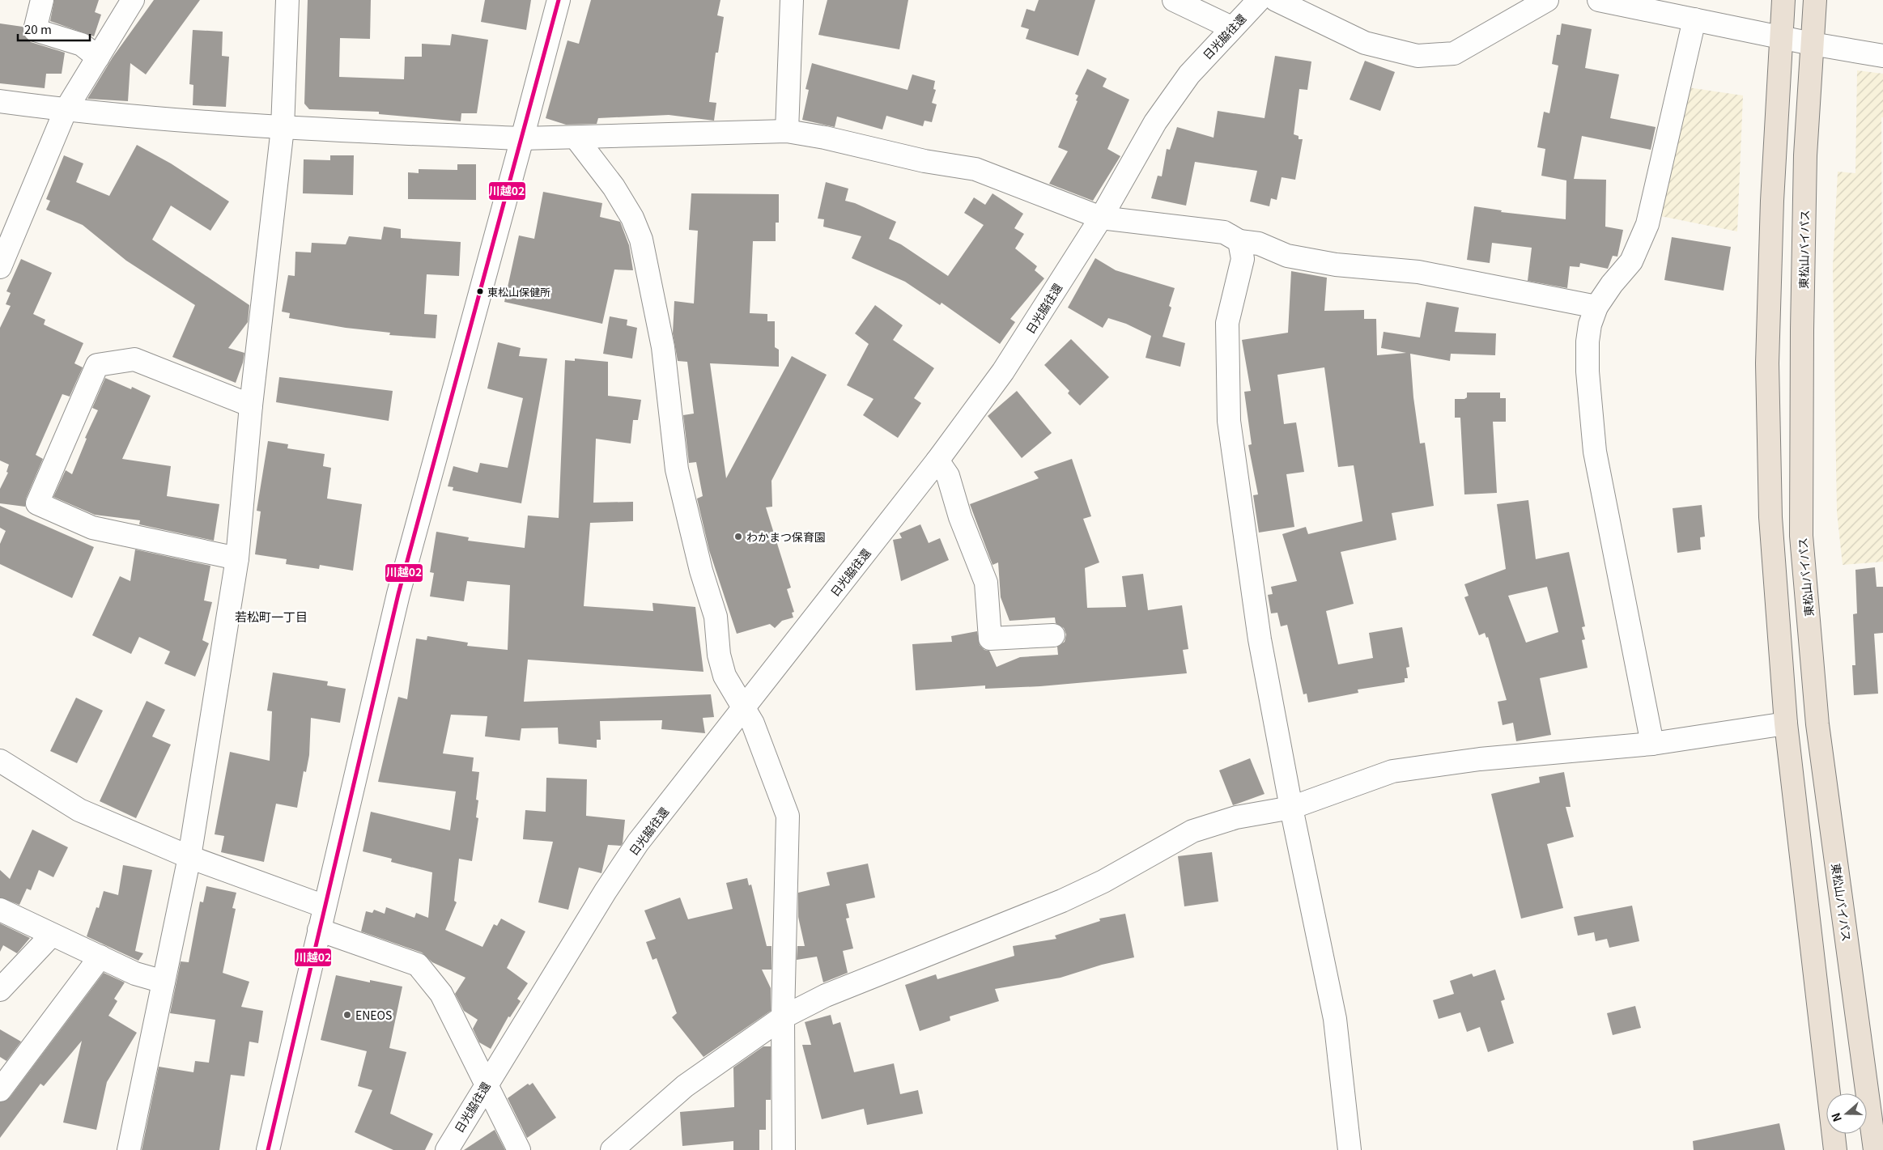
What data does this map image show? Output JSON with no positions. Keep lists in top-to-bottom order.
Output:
{
  "streets": {
    "highway": ["東松山バイパス"],
    "street": ["日光脇往還"]
  },
  "districts": ["若松町一丁目"],
  "places": ["東松山保健所", "わかまつ保育園", "ENEOS"],
  "lines": ["transit line 川越02"],
  "scale_bar": "20 m",
  "north": "left"
}
